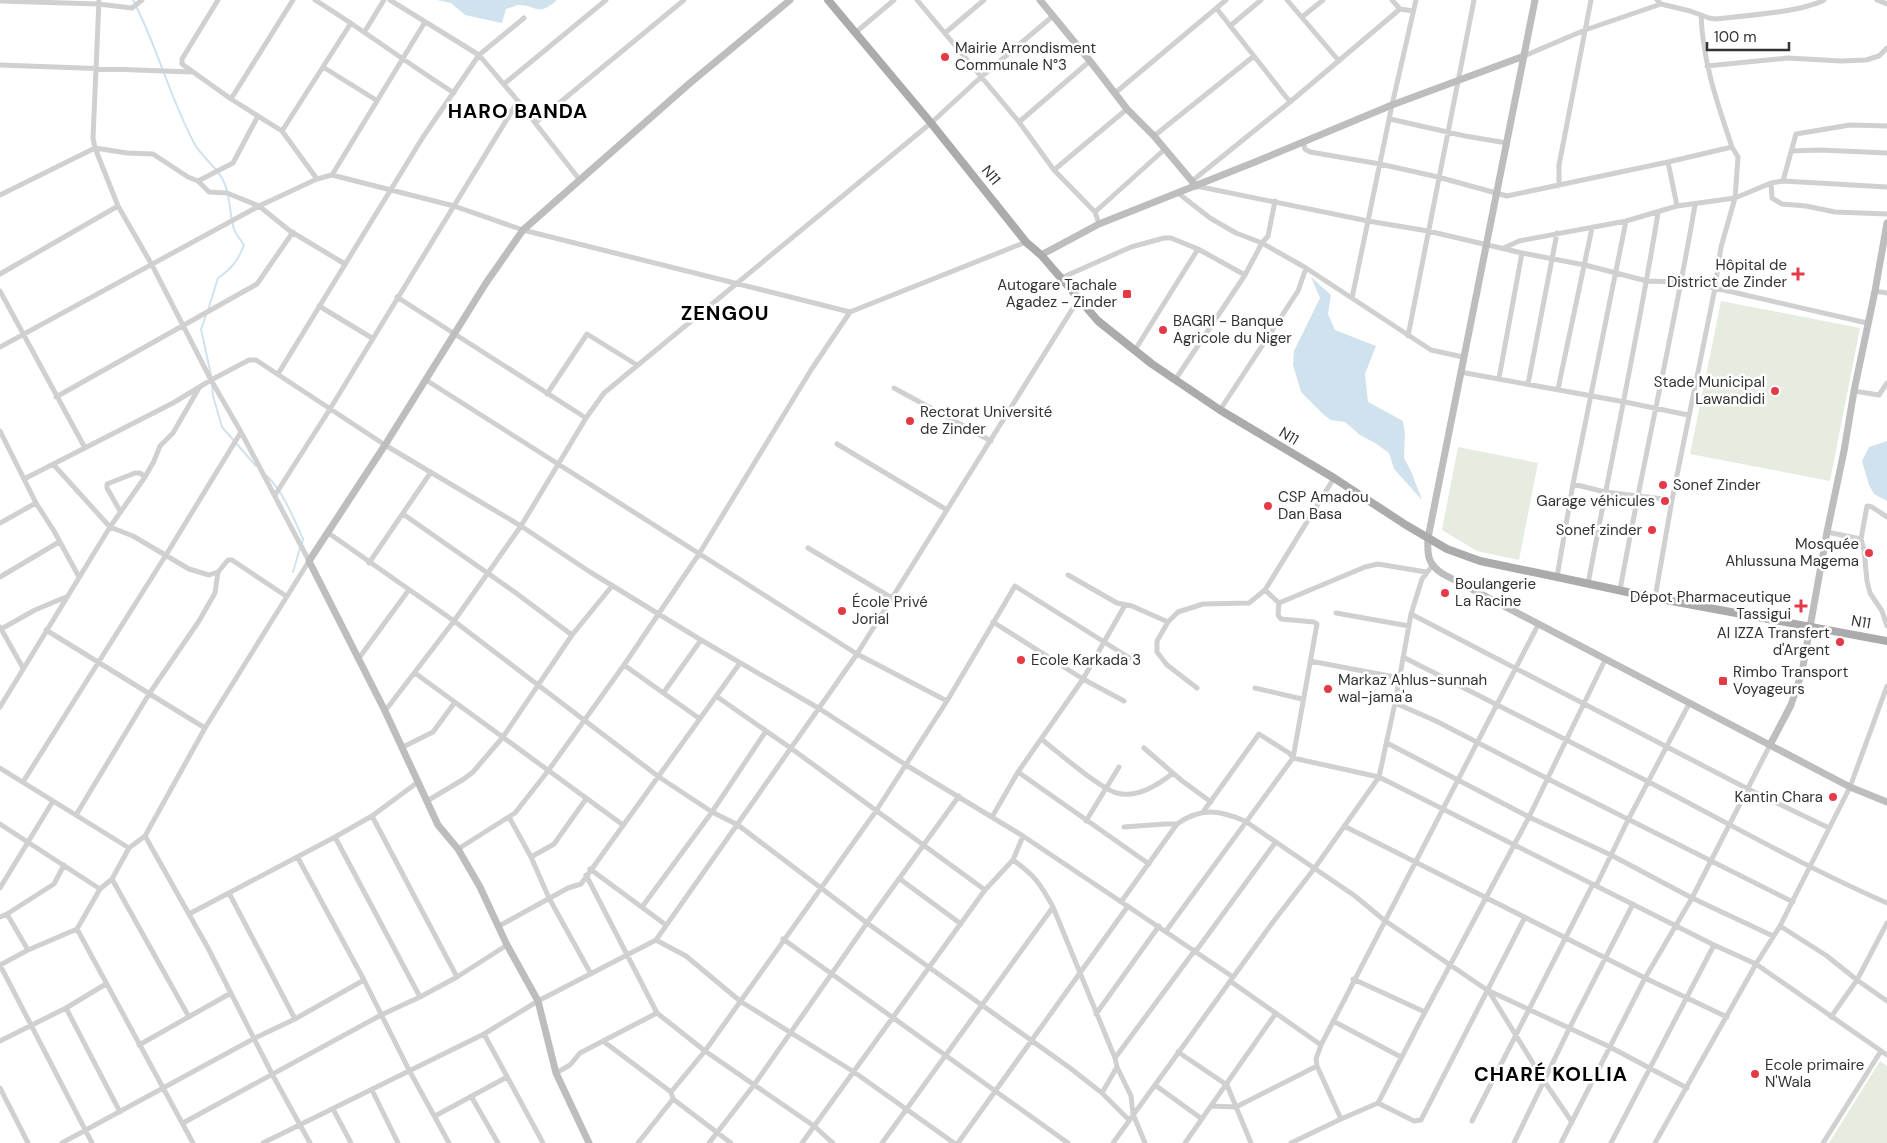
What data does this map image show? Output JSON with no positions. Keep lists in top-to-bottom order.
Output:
{
  "streets": {
    "main road": ["N11"]
  },
  "districts": ["HARO BANDA", "ZENGOU", "CHARÉ KOLLIA"],
  "places": {
    "other": [
      "Mairie Arrondisment Communale N°3",
      "BAGRI - Banque Agricole du Niger",
      "Stade Municipal Lawandidi",
      "Rectorat Université de Zinder",
      "Sonef Zinder",
      "Garage véhicules",
      "CSP Amadou Dan Basa",
      "Sonef zinder",
      "Mosquée Ahlussuna Magema",
      "Boulangerie La Racine",
      "École Privé Jorial",
      "Al IZZA Transfert d'Argent",
      "Ecole Karkada 3",
      "Markaz Ahlus-sunnah wal-jama'a",
      "Kantin Chara",
      "Ecole primaire N'Wala"
    ],
    "health": ["Hôpital de District de Zinder", "Dépot Pharmaceutique Tassigui"],
    "transit": ["Autogare Tachale Agadez - Zinder", "Rimbo Transport Voyageurs"]
  },
  "scale_bar": "100 m"
}
